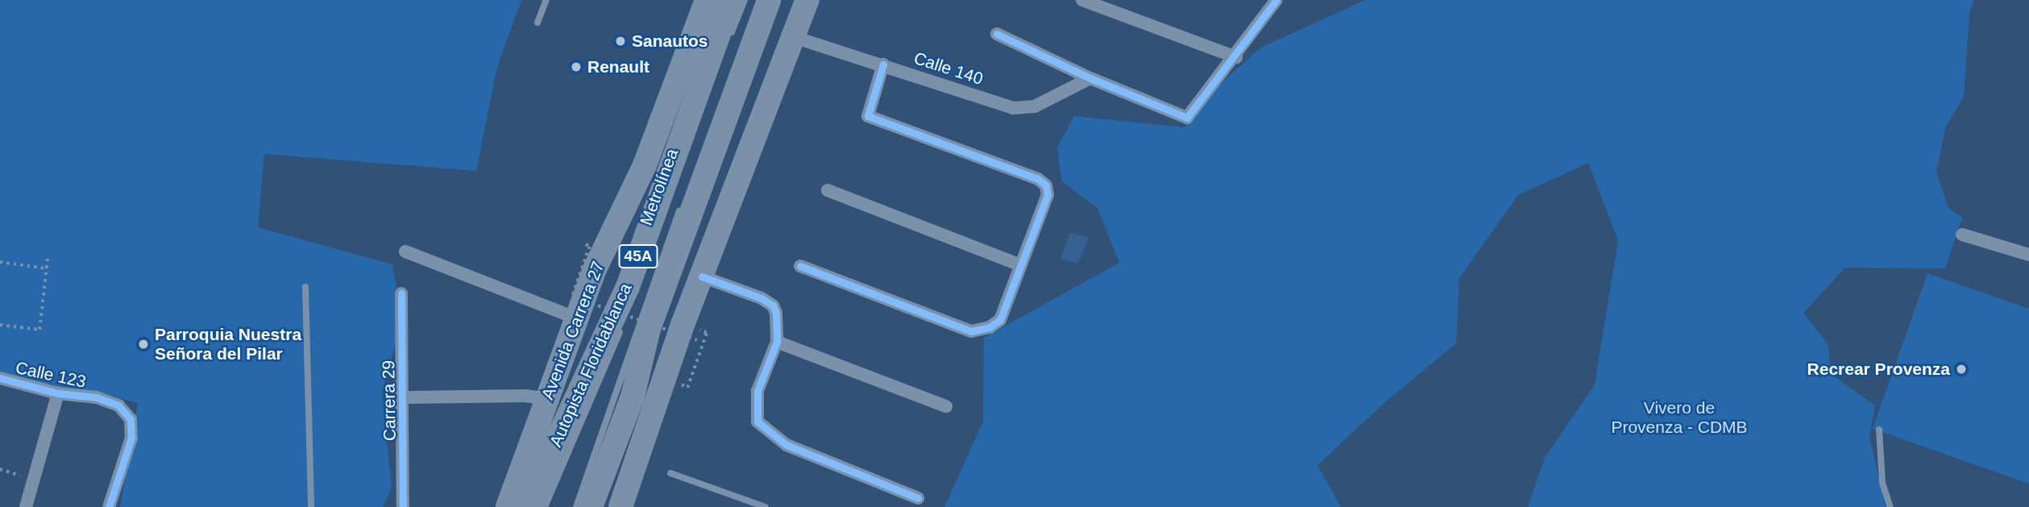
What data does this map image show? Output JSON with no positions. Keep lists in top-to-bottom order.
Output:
{
  "streets": {
    "highway": ["45A", "Avenida Carrera 27", "Autopista Floridablanca"],
    "street": ["Calle 140", "Calle 123", "Carrera 29"],
    "lane": ["Metrolínea"]
  },
  "parks": ["Vivero de Provenza - CDMB"],
  "places": [
    "Sanautos",
    "Renault",
    "Parroquia Nuestra Señora del Pilar",
    "Recrear Provenza"
  ]
}
